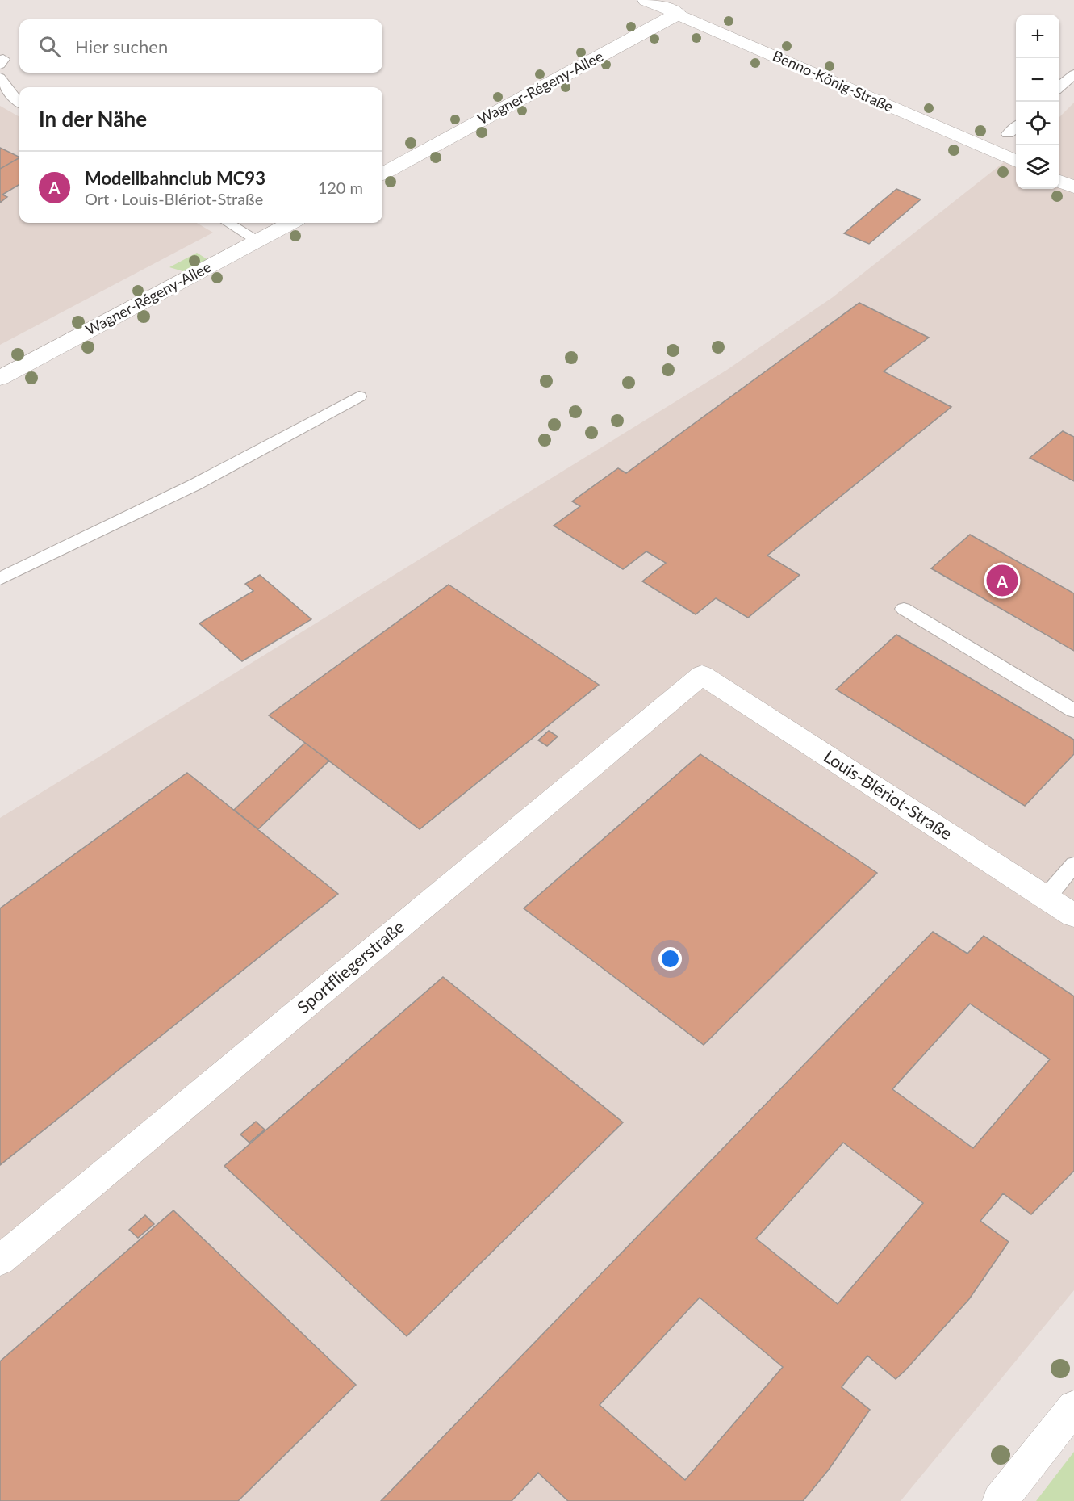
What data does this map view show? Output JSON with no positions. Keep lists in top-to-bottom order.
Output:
{
  "streets": {
    "street": [
      "Benno-König-Straße",
      "Wagner-Régeny-Allee",
      "Louis-Blériot-Straße",
      "Sportfliegerstraße"
    ]
  },
  "crossings": [
    ["Benno-König-Straße", "Wagner-Régeny-Allee"],
    ["Louis-Blériot-Straße", "Sportfliegerstraße"]
  ],
  "page": {
    "map_buttons": ["+", "−"],
    "search": "Hier suchen",
    "heading": "In der Nähe",
    "list": [
      {
        "mark": "A",
        "name": "Modellbahnclub MC93",
        "note": "Ort · Louis-Blériot-Straße",
        "value": "120 m"
      }
    ],
    "pins": "A"
  }
}
